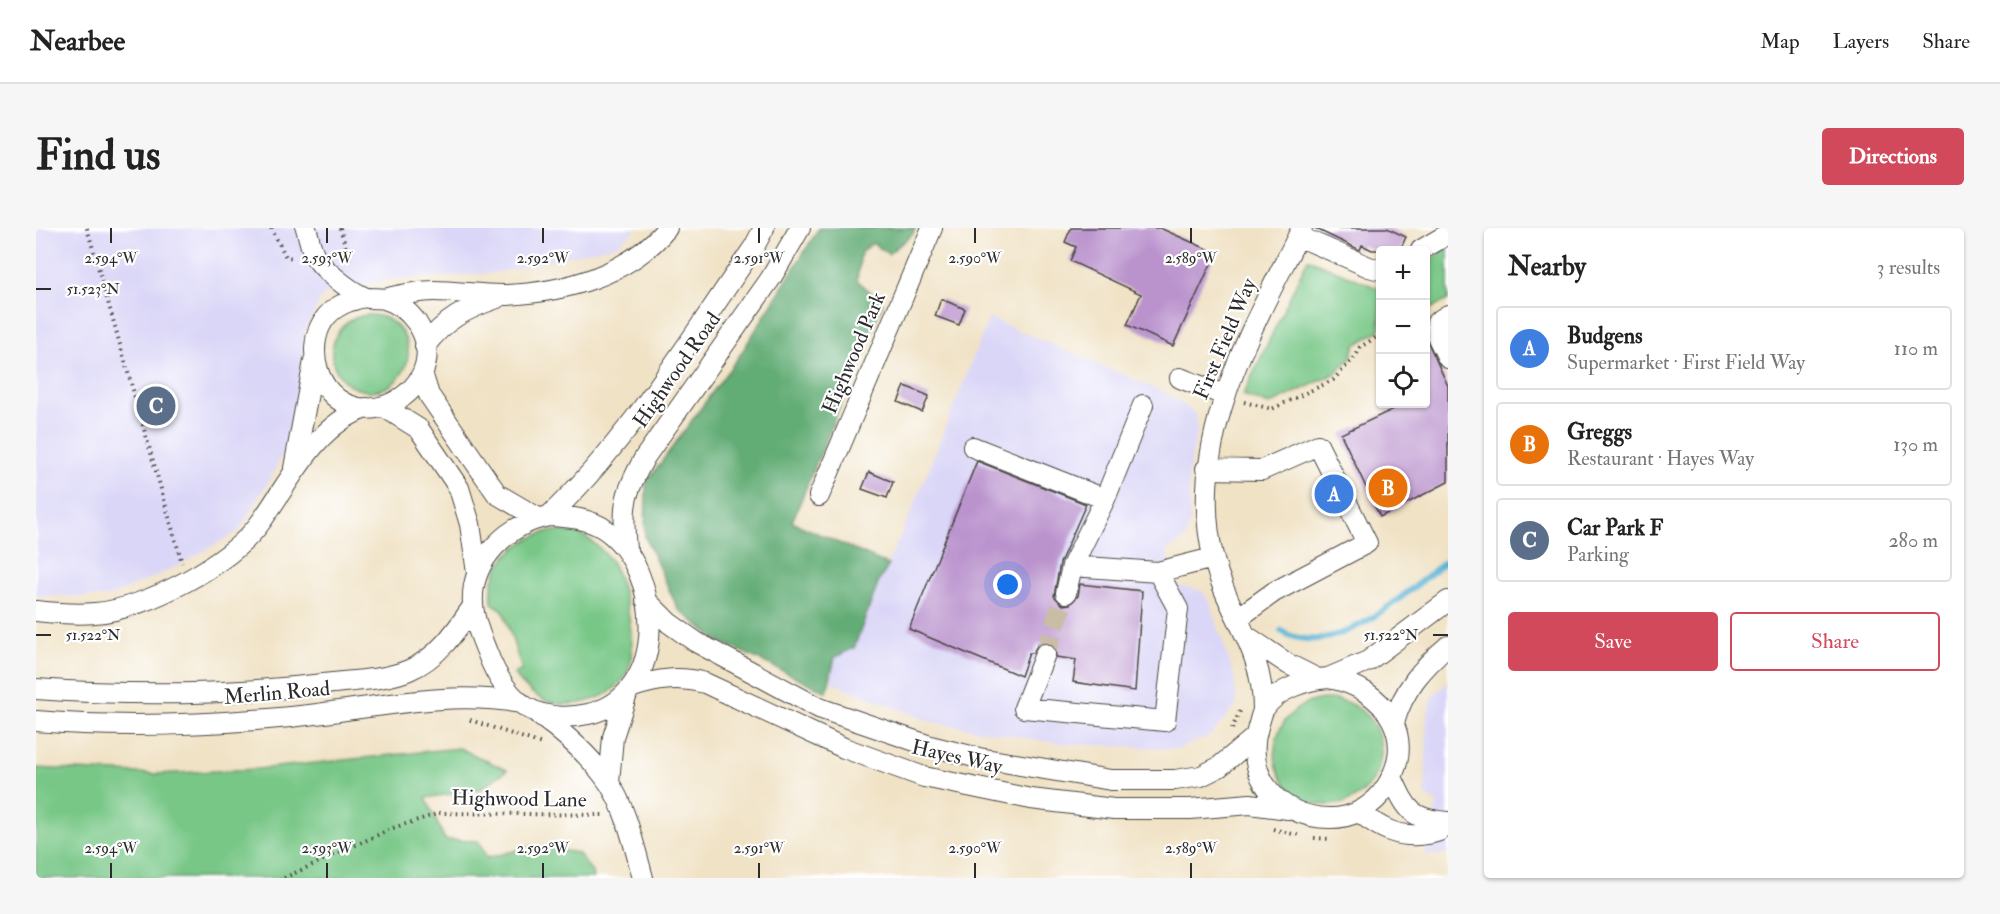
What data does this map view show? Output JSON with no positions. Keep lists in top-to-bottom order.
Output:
{
  "streets": {
    "street": [
      "First Field Way",
      "Highwood Park",
      "Highwood Road",
      "Merlin Road",
      "Hayes Way"
    ],
    "path": ["Highwood Lane"]
  },
  "crossings": [
    ["First Field Way", "Hayes Way"],
    ["Highwood Road", "Merlin Road"],
    ["Highwood Road", "Hayes Way"],
    ["Merlin Road", "Hayes Way"]
  ],
  "page": {
    "header": "Nearbee",
    "nav": ["Map", "Layers", "Share"],
    "buttons": [
      "Directions",
      ["Save", "Share"]
    ],
    "title": "Find us",
    "heading": ["Nearby", "3 results"],
    "map_buttons": ["+", "−"],
    "list": [
      {
        "mark": "A",
        "name": "Budgens",
        "note": "Supermarket · First Field Way",
        "value": "110 m"
      },
      {
        "mark": "B",
        "name": "Greggs",
        "note": "Restaurant · Hayes Way",
        "value": "130 m"
      },
      {
        "mark": "C",
        "name": "Car Park F",
        "note": "Parking",
        "value": "280 m"
      }
    ],
    "pins": ["C", "B", "A"]
  },
  "coordinates": [
    "2.594°W",
    "2.593°W",
    "2.592°W",
    "2.591°W",
    "2.590°W",
    "2.589°W",
    "51.523°N",
    "51.522°N"
  ]
}
